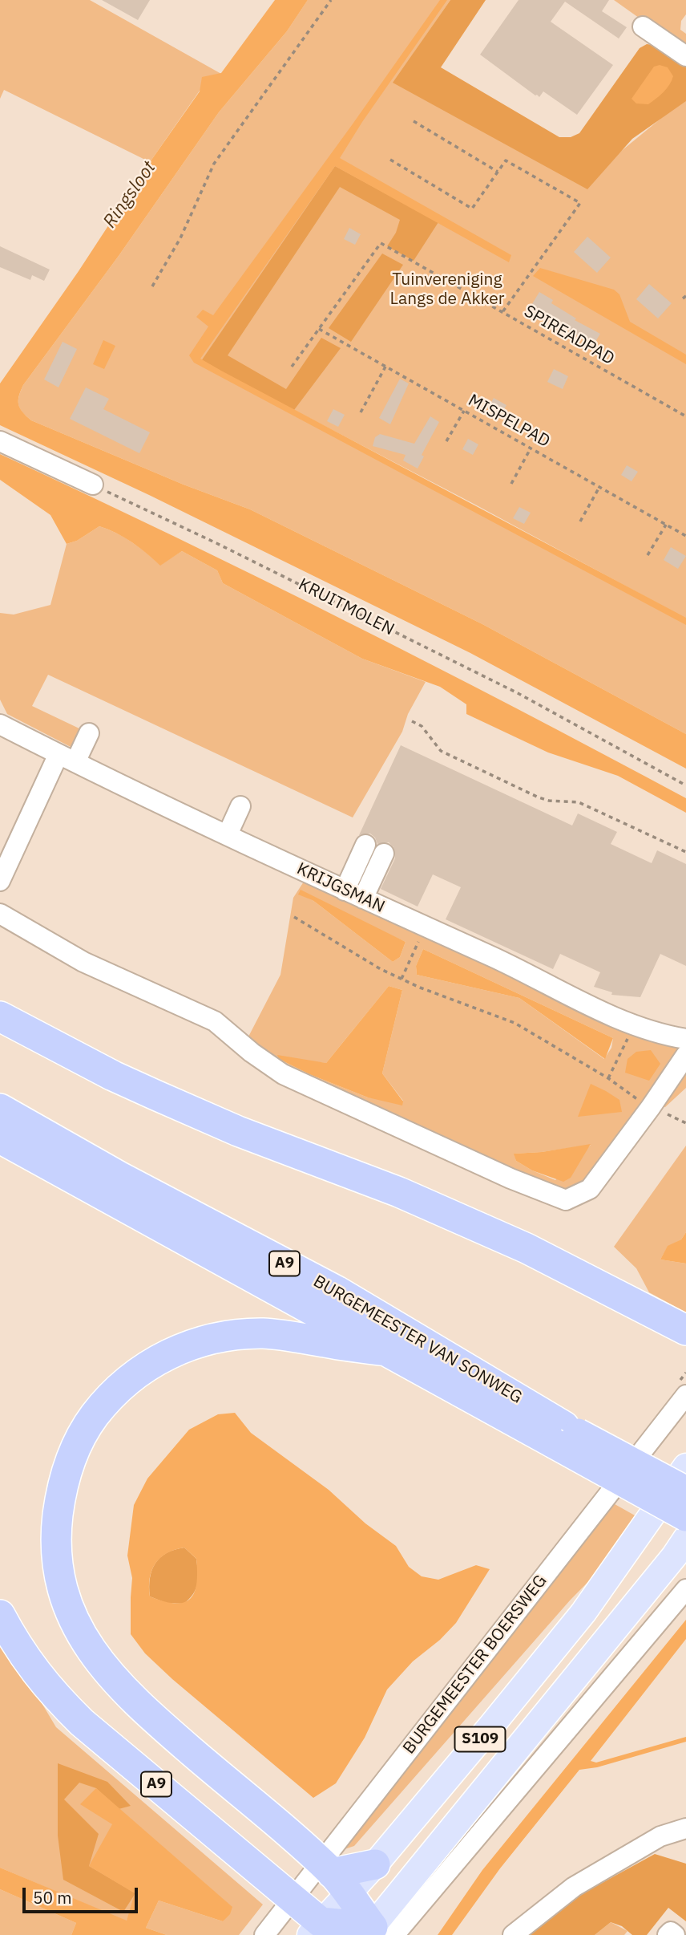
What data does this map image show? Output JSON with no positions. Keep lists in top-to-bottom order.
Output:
{
  "streets": {
    "highway": ["A9", "BURGEMEESTER VAN SONWEG"],
    "main road": ["BURGEMEESTER BOERSWEG", "S109"],
    "street": ["KRIJGSMAN"],
    "path": ["SPIREADPAD", "MISPELPAD", "KRUITMOLEN"]
  },
  "crossings": [
    ["SPIREADPAD", "MISPELPAD"],
    ["A9", "BURGEMEESTER VAN SONWEG"],
    ["A9", "BURGEMEESTER BOERSWEG"]
  ],
  "water": ["Ringsloot"],
  "parks": ["Tuinvereniging Langs de Akker"],
  "scale_bar": "50 m"
}
